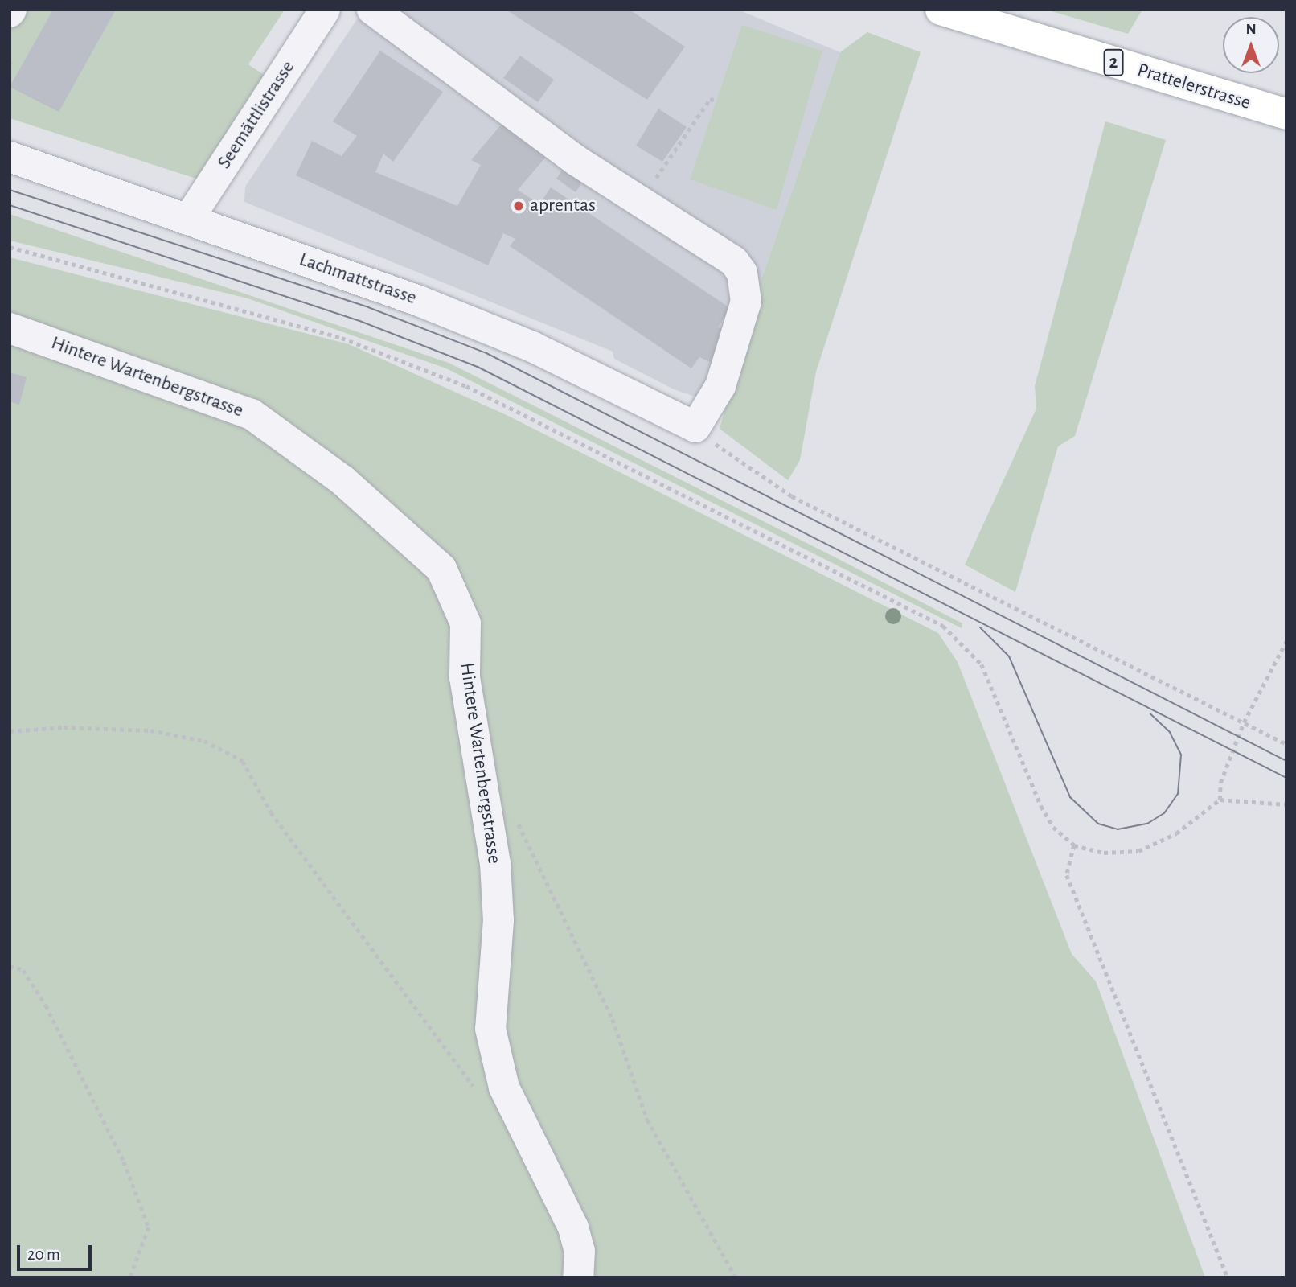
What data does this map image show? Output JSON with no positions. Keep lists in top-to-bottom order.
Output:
{
  "streets": {
    "main road": ["2", "Prattelerstrasse"],
    "street": ["Seemättlistrasse", "Lachmattstrasse", "Hintere Wartenbergstrasse"]
  },
  "crossings": [
    ["Seemättlistrasse", "Lachmattstrasse"]
  ],
  "places": ["aprentas"],
  "scale_bar": "20 m",
  "north": "top"
}
